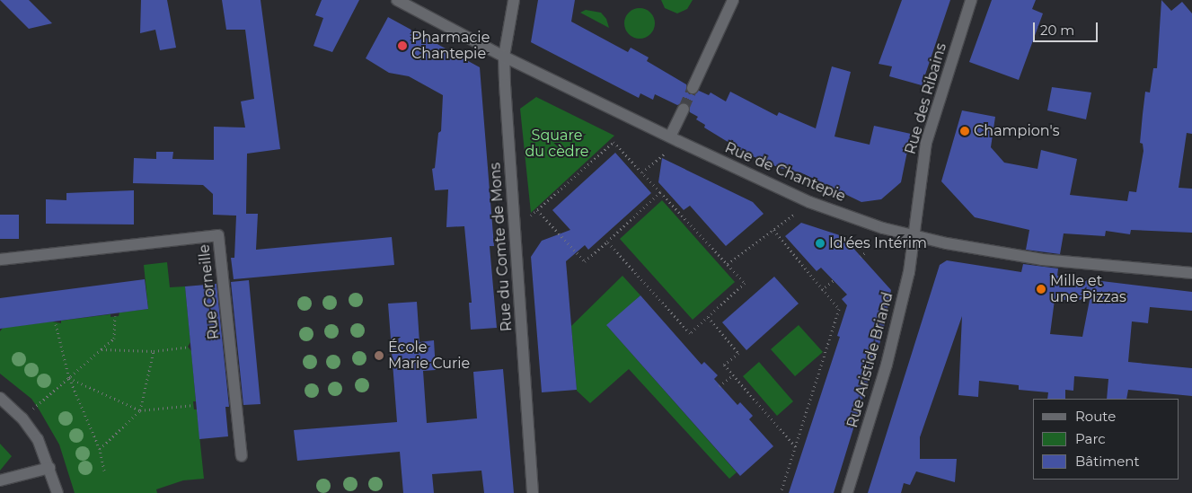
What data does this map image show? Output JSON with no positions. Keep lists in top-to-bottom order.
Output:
{
  "streets": {
    "street": [
      "Rue des Ribains",
      "Rue de Chantepie",
      "Rue du Comte de Mons",
      "Rue Corneille",
      "Rue Aristide Briand"
    ]
  },
  "crossings": [
    ["Rue des Ribains", "Rue de Chantepie"],
    ["Rue des Ribains", "Rue Aristide Briand"],
    ["Rue de Chantepie", "Rue du Comte de Mons"],
    ["Rue de Chantepie", "Rue Aristide Briand"]
  ],
  "parks": ["Square du cèdre"],
  "places": [
    "Pharmacie Chantepie",
    "Champion's",
    "Id'ées Intérim",
    "Mille et une Pizzas",
    "École Marie Curie"
  ],
  "legend": ["Route", "Parc", "Bâtiment"],
  "scale_bar": "20 m"
}
